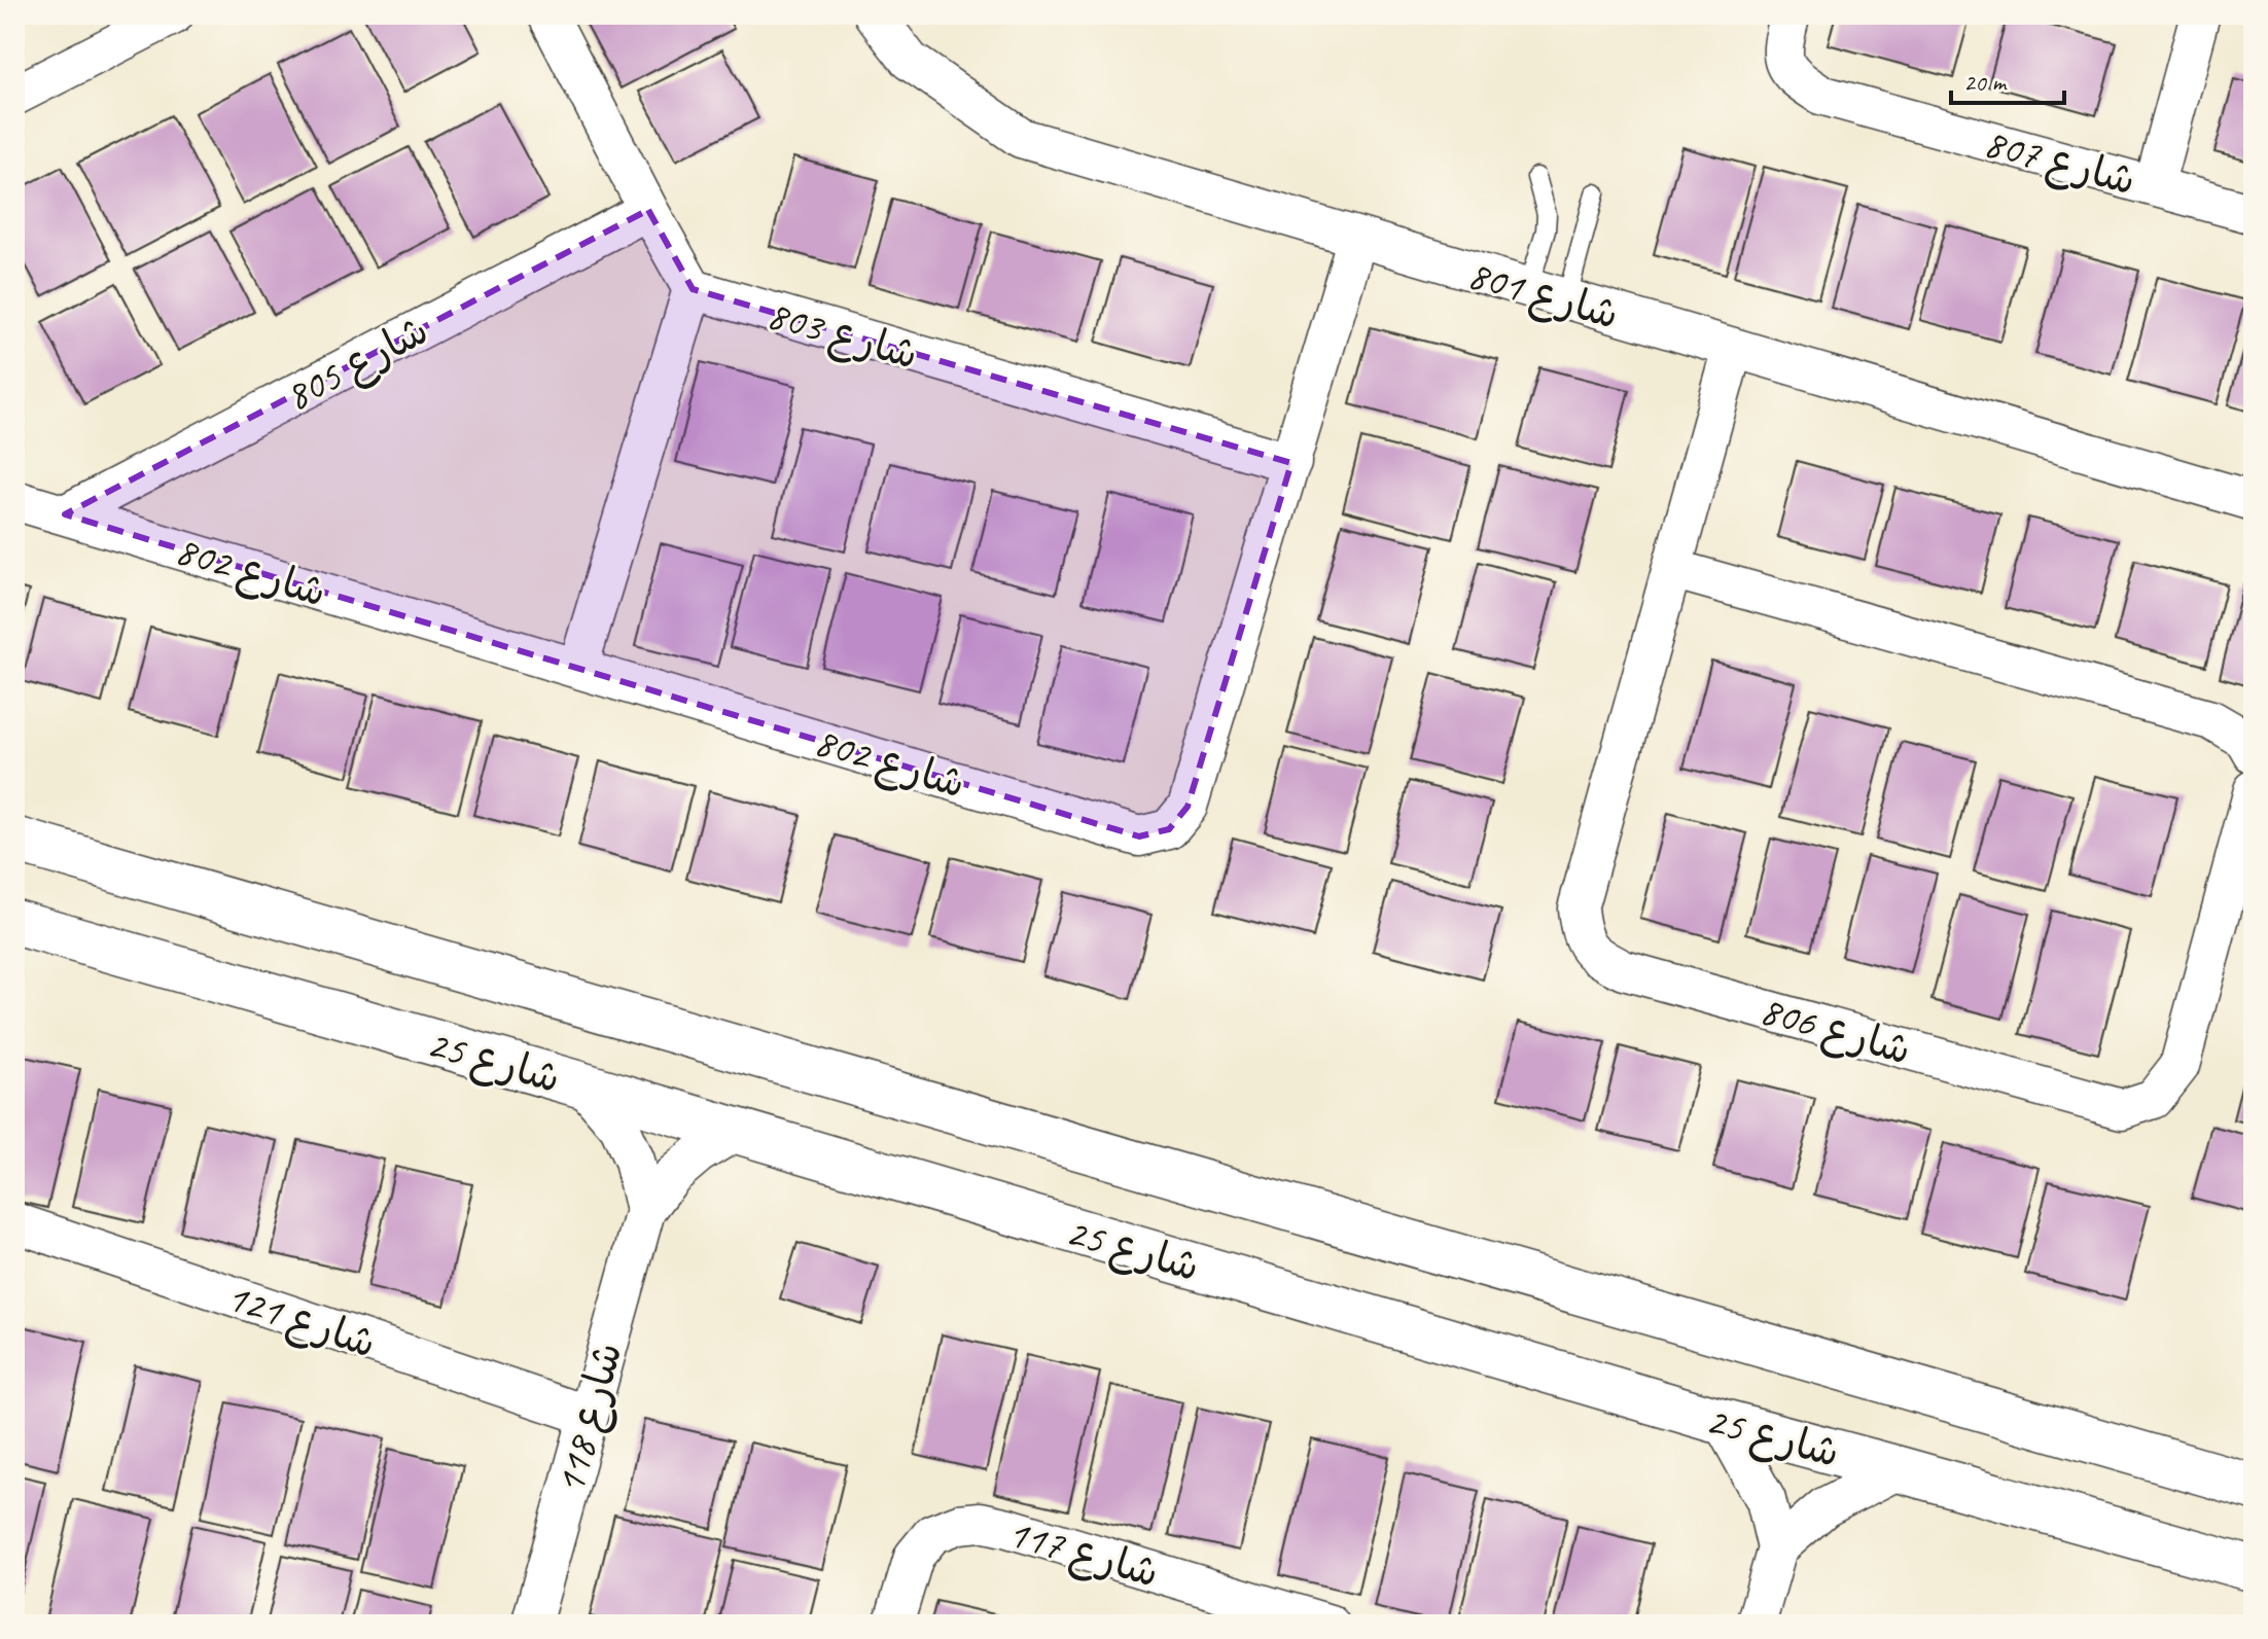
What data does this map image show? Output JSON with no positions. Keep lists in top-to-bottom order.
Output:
{
  "streets": {
    "street": [
      "شارع 807",
      "شارع 801",
      "شارع 803",
      "شارع 805",
      "شارع 802",
      "شارع 806",
      "شارع 25",
      "شارع 121",
      "شارع 118",
      "شارع 117"
    ]
  },
  "crossings": [
    ["شارع 801", "شارع 802"],
    ["شارع 801", "شارع 806"],
    ["شارع 803", "شارع 802"],
    ["شارع 805", "شارع 802"],
    ["شارع 25", "شارع 118"],
    ["شارع 121", "شارع 118"]
  ],
  "scale_bar": "20 m"
}
